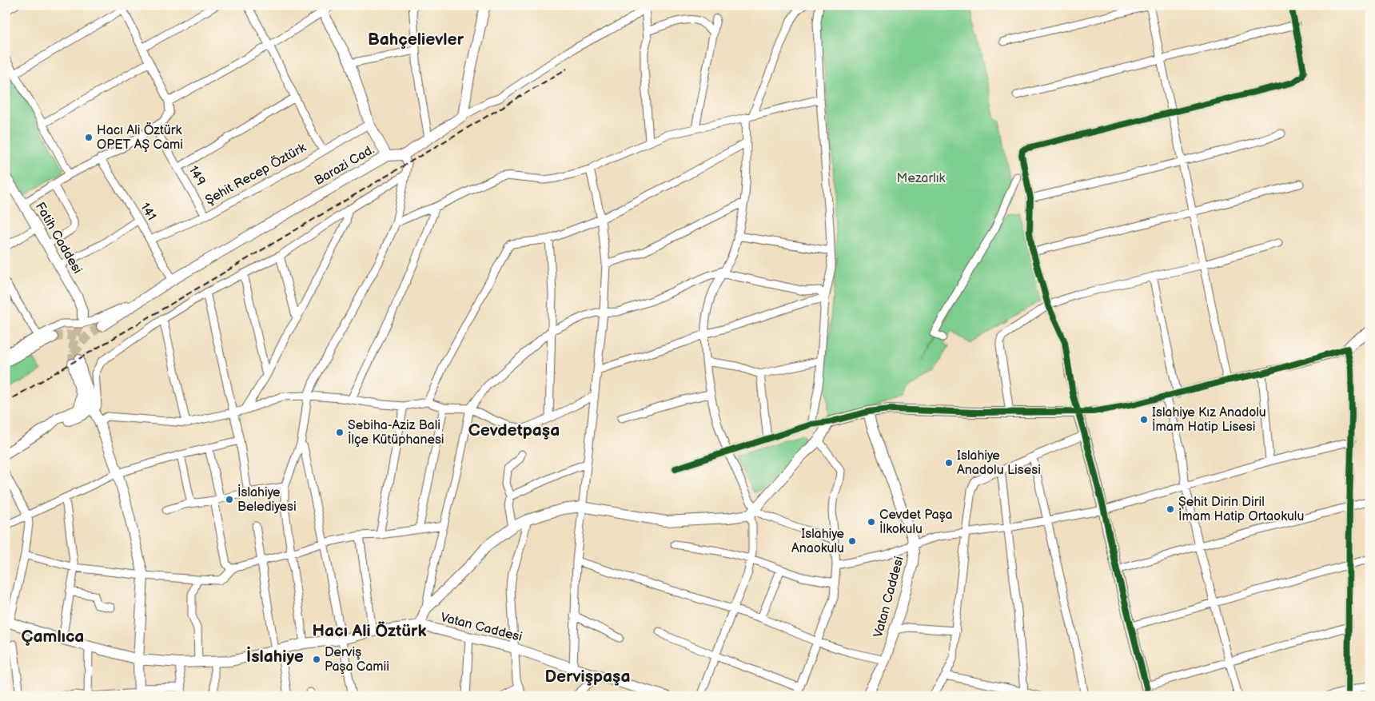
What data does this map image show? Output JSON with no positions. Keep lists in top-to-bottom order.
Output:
{
  "streets": {
    "street": [
      "Barazi Cad.",
      "Şehit Recep Öztürk",
      "149",
      "141",
      "Fatih Caddesi",
      "Vatan Caddesi"
    ]
  },
  "crossings": [
    ["Barazi Cad.", "141"],
    ["Şehit Recep Öztürk", "149"],
    ["Şehit Recep Öztürk", "141"]
  ],
  "districts": [
    "Bahçelievler",
    "Cevdetpaşa",
    "Hacı Ali Öztürk",
    "Çamlıca",
    "İslahiye",
    "Dervişpaşa"
  ],
  "parks": ["Mezarlık"],
  "places": [
    "Hacı Ali Öztürk OPET AŞ Cami",
    "Islahiye Kız Anadolu İmam Hatip Lisesi",
    "Sebiha-Aziz Bali İlçe Kütüphanesi",
    "Islahiye Anadolu Lisesi",
    "İslahiye Belediyesi",
    "Şehit Dirin Diril İmam Hatip Ortaokulu",
    "Cevdet Paşa İlkokulu",
    "Islahiye Anaokulu",
    "Derviş Paşa Camii"
  ]
}
